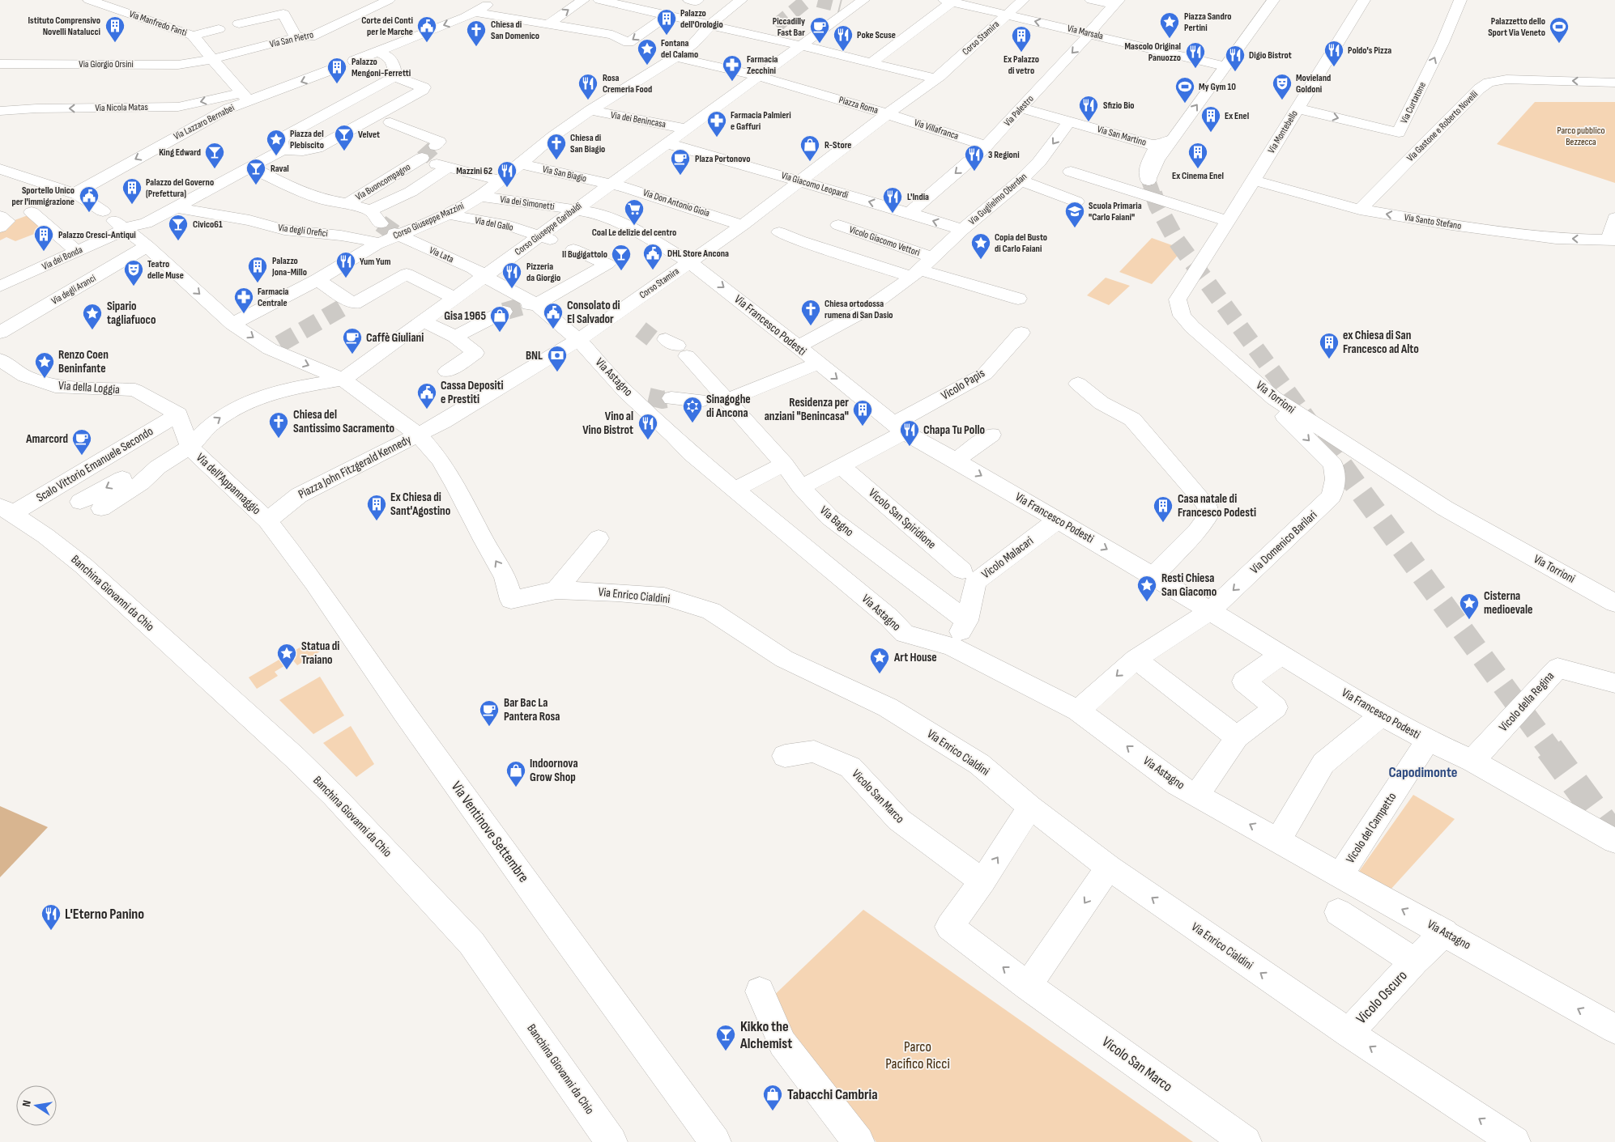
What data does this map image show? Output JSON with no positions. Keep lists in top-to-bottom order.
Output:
{
  "streets": {
    "street": [
      "Via Manfredo Fanti",
      "Via Marsala",
      "Corso Stamira",
      "Via San Pietro",
      "Via Giorgio Orsini",
      "Via Curtatone",
      "Piazza Roma",
      "Via Nicola Matas",
      "Via Palestro",
      "Via dei Benincasa",
      "Via Lazzaro Bernabei",
      "Via Gastone e Roberto Novelli",
      "Via Villafranca",
      "Via Montebello",
      "Via San Martino",
      "Via San Biagio",
      "Via Buoncompagno",
      "Via Giacomo Leopardi",
      "Via Guglielmo Oberdan",
      "Via dei Simonetti",
      "Via Don Antonio Gioia",
      "Corso Giuseppe Mazzini",
      "Via Santo Stefano",
      "Via del Gallo",
      "Corso Giuseppe Garibaldi",
      "Via degli Orefici",
      "Vicolo Giacomo Vettori",
      "Via Lata",
      "Via dei Bonda",
      "Via degli Aranci",
      "Via Francesco Podesti",
      "Via Astagno",
      "Vicolo Papis",
      "Via della Loggia",
      "Via Torrioni",
      "Scalo Vittorio Emanuele Secondo",
      "Piazza John Fitzgerald Kennedy",
      "Via dell'Appannaggio",
      "Vicolo San Spiridione",
      "Via Bagno",
      "Via Domenico Barilari",
      "Vicolo Malacari",
      "Banchina Giovanni da Chio",
      "Via Enrico Cialdini",
      "Vicolo della Regina",
      "Vicolo San Marco",
      "Vicolo del Campetto",
      "Via Ventinove Settembre",
      "Vicolo Oscuro"
    ]
  },
  "crossings": [
    ["Via Manfredo Fanti", "Via San Pietro"],
    ["Via Manfredo Fanti", "Via Giorgio Orsini"],
    ["Via Manfredo Fanti", "Via Nicola Matas"],
    ["Via Manfredo Fanti", "Via Lazzaro Bernabei"],
    ["Via Marsala", "Corso Stamira"],
    ["Via Marsala", "Via Palestro"],
    ["Corso Stamira", "Piazza Roma"],
    ["Corso Stamira", "Via Villafranca"],
    ["Corso Stamira", "Via Giacomo Leopardi"],
    ["Corso Stamira", "Via Don Antonio Gioia"],
    ["Corso Stamira", "Via Francesco Podesti"],
    ["Corso Stamira", "Via Astagno"],
    ["Corso Stamira", "Piazza John Fitzgerald Kennedy"],
    ["Corso Stamira", "Via Enrico Cialdini"],
    ["Via San Pietro", "Via Giorgio Orsini"],
    ["Via Curtatone", "Via Montebello"],
    ["Piazza Roma", "Via Villafranca"],
    ["Piazza Roma", "Corso Giuseppe Mazzini"],
    ["Piazza Roma", "Corso Giuseppe Garibaldi"],
    ["Via Nicola Matas", "Via Lazzaro Bernabei"],
    ["Via Palestro", "Via Villafranca"],
    ["Via Palestro", "Via San Martino"],
    ["Via Palestro", "Via Giacomo Leopardi"],
    ["Via dei Benincasa", "Corso Giuseppe Mazzini"],
    ["Via dei Benincasa", "Corso Giuseppe Garibaldi"],
    ["Via Gastone e Roberto Novelli", "Via Santo Stefano"],
    ["Via Montebello", "Via Santo Stefano"],
    ["Via Montebello", "Via Torrioni"],
    ["Via San Martino", "Via Guglielmo Oberdan"],
    ["Via San Biagio", "Via Don Antonio Gioia"],
    ["Via San Biagio", "Corso Giuseppe Mazzini"],
    ["Via San Biagio", "Corso Giuseppe Garibaldi"],
    ["Via Giacomo Leopardi", "Via Guglielmo Oberdan"],
    ["Via Giacomo Leopardi", "Corso Giuseppe Garibaldi"],
    ["Via Guglielmo Oberdan", "Vicolo Giacomo Vettori"],
    ["Via Guglielmo Oberdan", "Via Francesco Podesti"],
    ["Via dei Simonetti", "Corso Giuseppe Mazzini"],
    ["Via dei Simonetti", "Corso Giuseppe Garibaldi"],
    ["Via dei Simonetti", "Via Francesco Podesti"],
    ["Via Don Antonio Gioia", "Corso Giuseppe Garibaldi"],
    ["Corso Giuseppe Mazzini", "Via del Gallo"],
    ["Corso Giuseppe Mazzini", "Via degli Orefici"],
    ["Corso Giuseppe Mazzini", "Via Lata"],
    ["Corso Giuseppe Mazzini", "Via Enrico Cialdini"],
    ["Via del Gallo", "Corso Giuseppe Garibaldi"],
    ["Corso Giuseppe Garibaldi", "Via Lata"],
    ["Corso Giuseppe Garibaldi", "Via Francesco Podesti"],
    ["Corso Giuseppe Garibaldi", "Via Astagno"],
    ["Corso Giuseppe Garibaldi", "Scalo Vittorio Emanuele Secondo"],
    ["Corso Giuseppe Garibaldi", "Via Enrico Cialdini"],
    ["Via Lata", "Via Astagno"],
    ["Via degli Aranci", "Via Enrico Cialdini"],
    ["Via Francesco Podesti", "Vicolo Papis"],
    ["Via Francesco Podesti", "Via Domenico Barilari"],
    ["Via Francesco Podesti", "Vicolo Malacari"],
    ["Via Francesco Podesti", "Vicolo della Regina"],
    ["Via Francesco Podesti", "Vicolo del Campetto"],
    ["Via Astagno", "Via Domenico Barilari"],
    ["Via Astagno", "Vicolo Malacari"],
    ["Via Astagno", "Vicolo del Campetto"],
    ["Via Astagno", "Vicolo Oscuro"],
    ["Via della Loggia", "Scalo Vittorio Emanuele Secondo"],
    ["Via Torrioni", "Via Domenico Barilari"],
    ["Scalo Vittorio Emanuele Secondo", "Via dell'Appannaggio"],
    ["Scalo Vittorio Emanuele Secondo", "Banchina Giovanni da Chio"],
    ["Scalo Vittorio Emanuele Secondo", "Via Enrico Cialdini"],
    ["Piazza John Fitzgerald Kennedy", "Via dell'Appannaggio"],
    ["Piazza John Fitzgerald Kennedy", "Via Enrico Cialdini"],
    ["Piazza John Fitzgerald Kennedy", "Via Ventinove Settembre"],
    ["Via dell'Appannaggio", "Via Ventinove Settembre"],
    ["Vicolo San Spiridione", "Vicolo Malacari"],
    ["Via Bagno", "Vicolo Malacari"],
    ["Via Enrico Cialdini", "Vicolo San Marco"],
    ["Via Enrico Cialdini", "Vicolo Oscuro"]
  ],
  "one_way": ["Via Gastone e Roberto Novelli", "Via Santo Stefano", "Via Astagno"],
  "districts": ["Capodimonte"],
  "parks": ["Parco pubblico Bezzecca", "Parco Pacifico Ricci"],
  "places": {
    "building": [
      "Palazzo dell'Orologio",
      "Istituto Comprensivo Novelli Natalucci",
      "Ex Palazzo di vetro",
      "Palazzo Mengoni-Ferretti",
      "Ex Enel",
      "Ex Cinema Enel",
      "Palazzo del Governo (Prefettura)",
      "Palazzo Cresci-Antiqui",
      "Palazzo Jona-Millo",
      "ex Chiesa di San Francesco ad Alto",
      "Residenza per anziani \"Benincasa\"",
      "Ex Chiesa di Sant'Agostino",
      "Casa natale di Francesco Podesti"
    ],
    "place": [
      "Piazza Sandro Pertini",
      "Fontana del Calamo",
      "Piazza del Plebiscito",
      "Copia del Busto di Carlo Faiani",
      "Sipario tagliafuoco",
      "Renzo Coen Beninfante",
      "Resti Chiesa San Giacomo",
      "Cisterna medioevale",
      "Statua di Traiano",
      "Art House"
    ],
    "public building": [
      "Corte dei Conti per le Marche",
      "Sportello Unico per l'immigrazione",
      "DHL Store Ancona",
      "Consolato di El Salvador",
      "Cassa Depositi e Prestiti"
    ],
    "cafe": [
      "Piccadilly Fast Bar",
      "Plaza Portonovo",
      "Caffè Giuliani",
      "Amarcord",
      "Bar Bac La Pantera Rosa"
    ],
    "sports": ["Palazzetto dello Sport Via Veneto", "My Gym 10"],
    "church": [
      "Chiesa di San Domenico",
      "Chiesa di San Biagio",
      "Chiesa ortodossa rumena di San Dasio",
      "Chiesa del Santissimo Sacramento"
    ],
    "restaurant": [
      "Poke Scuse",
      "Poldo's Pizza",
      "Mascolo Original Panuozzo",
      "Digio Bistrot",
      "Rosa Cremeria Food",
      "Sfizio Bio",
      "3 Regioni",
      "Mazzini 62",
      "L'India",
      "Yum Yum",
      "Pizzeria da Giorgio",
      "Vino al Vino Bistrot",
      "Chapa Tu Pollo",
      "L'Eterno Panino"
    ],
    "pharmacy": ["Farmacia Zecchini", "Farmacia Palmieri e Gaffuri", "Farmacia Centrale"],
    "theatre": ["Movieland Goldoni", "Teatro delle Muse"],
    "bar": [
      "Velvet",
      "King Edward",
      "Raval",
      "Civico61",
      "Il Bugigattolo",
      "Kikko the Alchemist"
    ],
    "shop": [
      "R-Store",
      "Gisa 1965",
      "Indoornova Grow Shop",
      "Tabacchi Cambria"
    ],
    "supermarket": ["Coal Le delizie del centro"],
    "school or university": ["Scuola Primaria \"Carlo Faiani\""],
    "bank": ["BNL"],
    "synagogue": ["Sinagoghe di Ancona"]
  },
  "north": "left"
}
